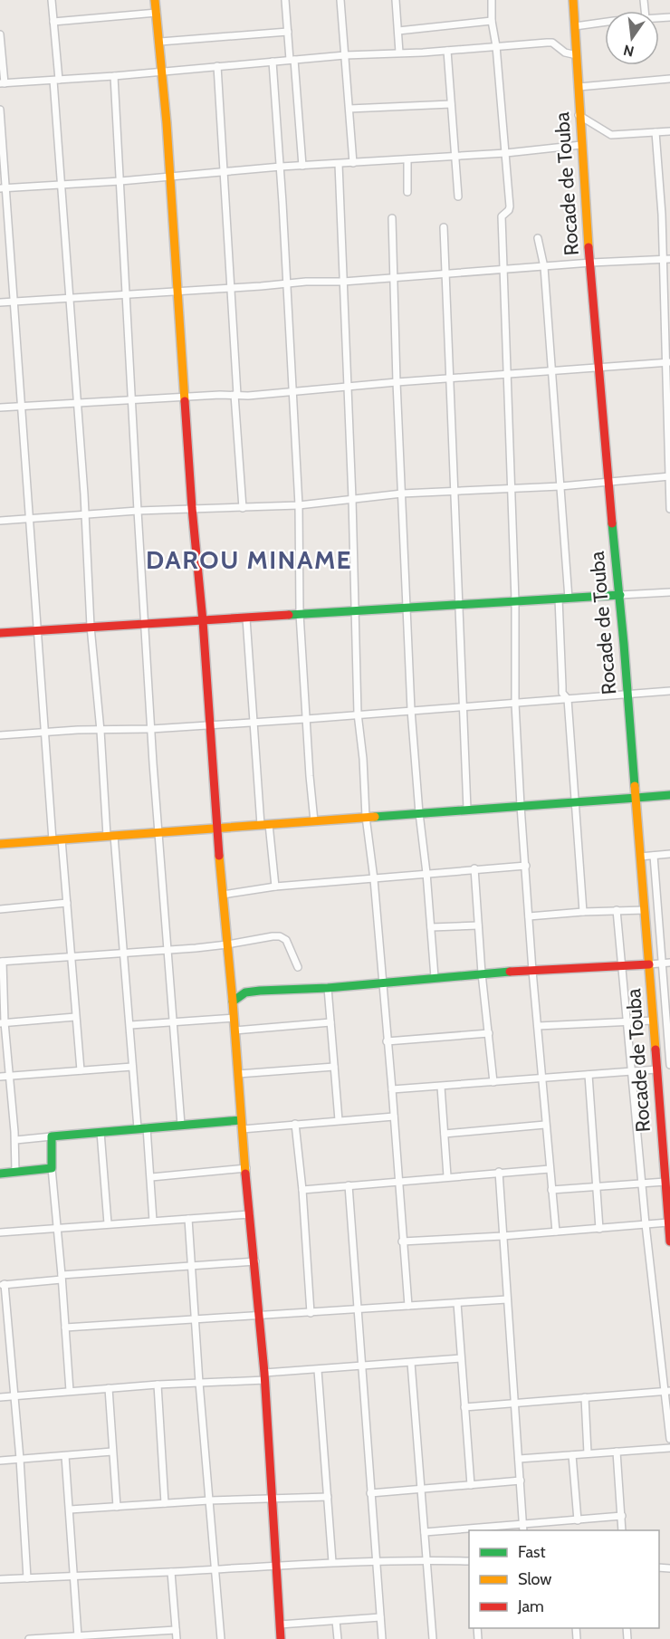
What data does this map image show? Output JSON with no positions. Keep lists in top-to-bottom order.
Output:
{
  "streets": {
    "street": ["Rocade de Touba"]
  },
  "districts": ["DAROU MINAME"],
  "legend": ["Fast", "Slow", "Jam"],
  "north": "bottom"
}
